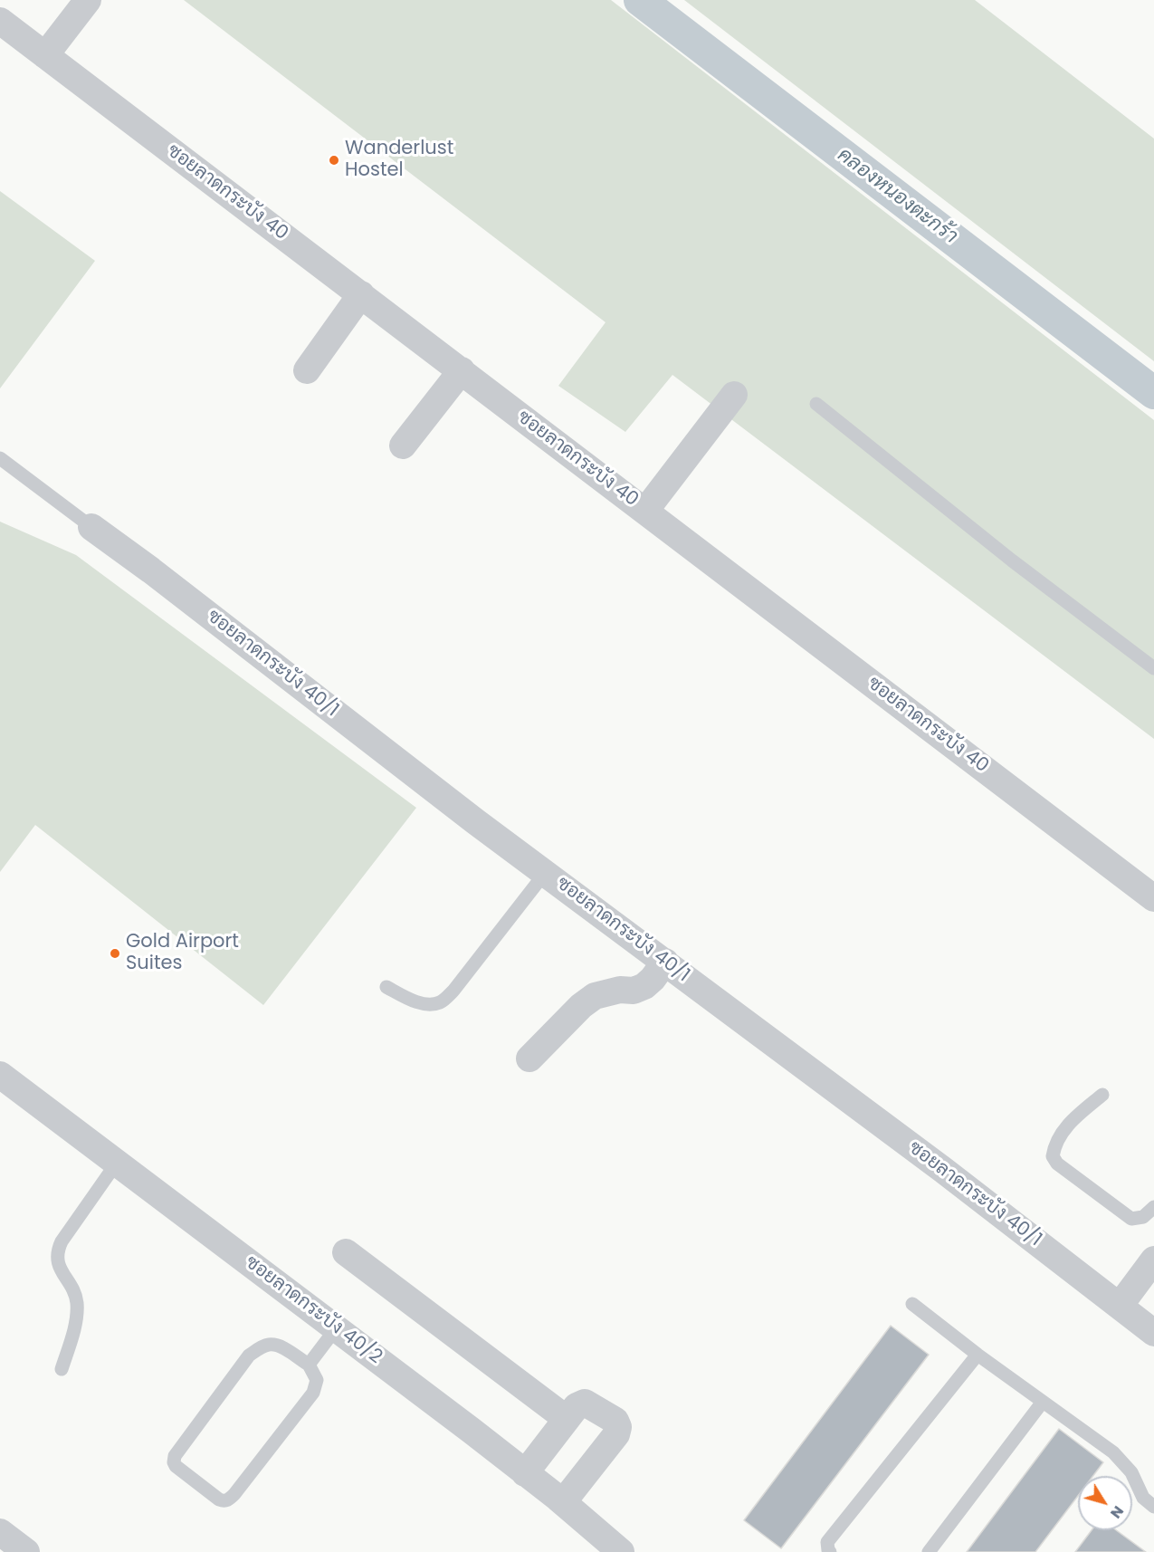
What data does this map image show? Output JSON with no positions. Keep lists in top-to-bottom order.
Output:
{
  "streets": {
    "street": ["ซอยลาดกระบัง 40", "ซอยลาดกระบัง 40/1", "ซอยลาดกระบัง 40/2"]
  },
  "water": ["คลองหนองตะกร้า"],
  "places": ["Wanderlust Hostel", "Gold Airport Suites"],
  "north": "bottom right"
}
